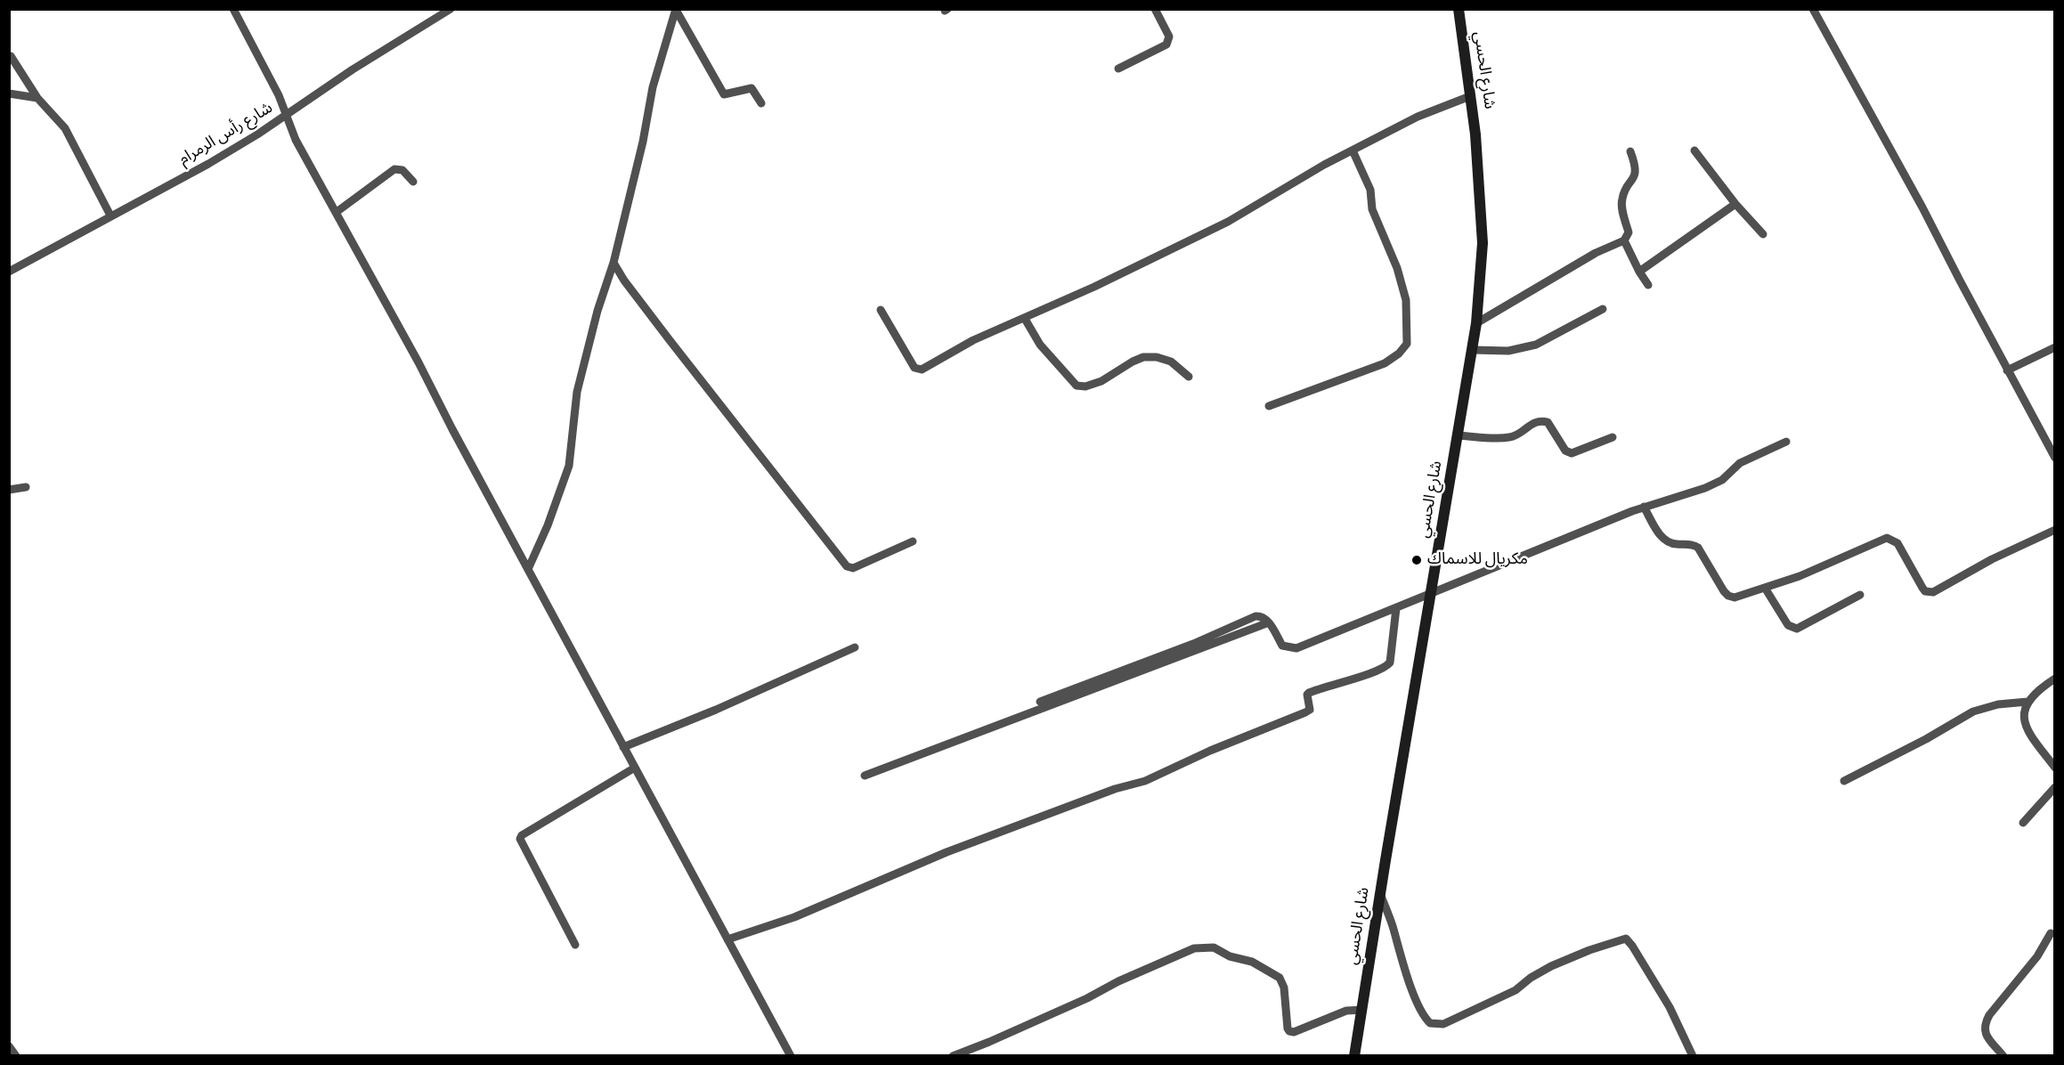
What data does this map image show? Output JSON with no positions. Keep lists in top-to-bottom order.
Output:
{
  "streets": {
    "street": ["شارع الحسي", "شارع رأس الرمرام"]
  },
  "places": ["مكريال للاسماك"]
}
